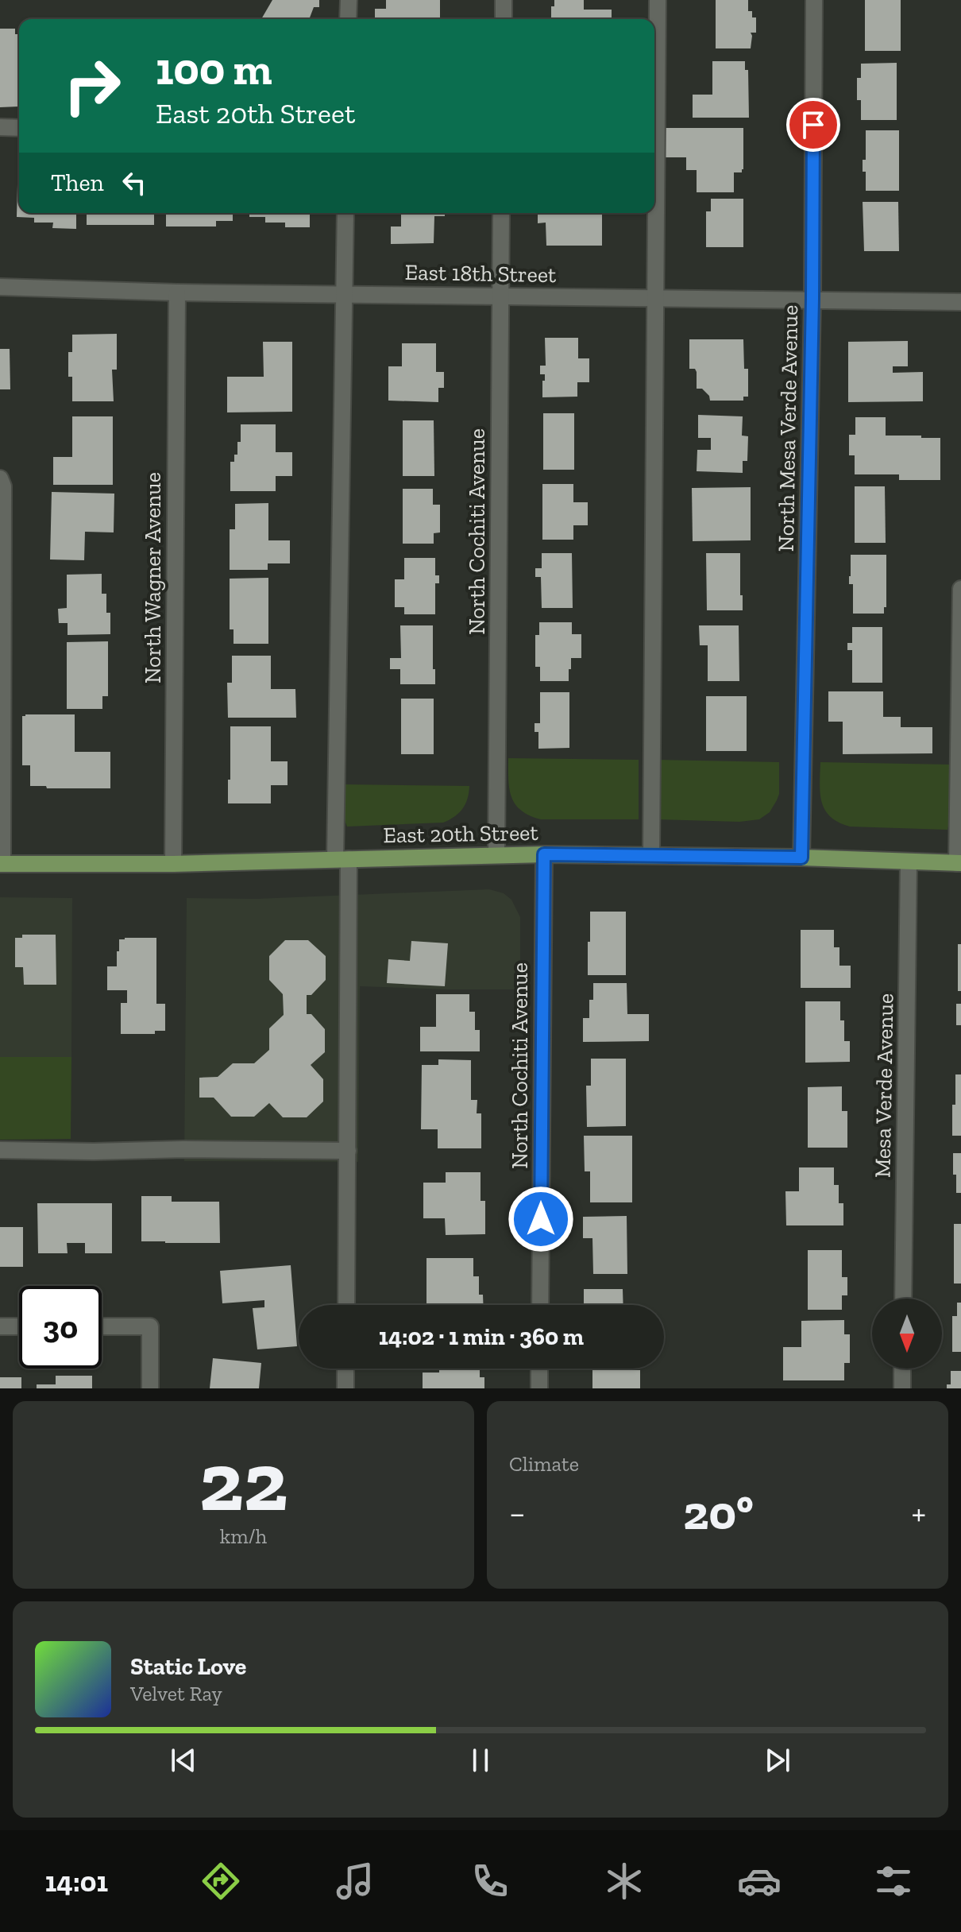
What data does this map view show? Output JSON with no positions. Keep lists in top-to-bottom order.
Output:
{
  "streets": {
    "main road": ["East 20th Street"],
    "street": [
      "East 18th Street",
      "North Mesa Verde Avenue",
      "North Cochiti Avenue",
      "North Wagner Avenue",
      "Mesa Verde Avenue"
    ]
  },
  "crossings": [
    ["East 18th Street", "North Mesa Verde Avenue"],
    ["East 18th Street", "North Cochiti Avenue"],
    ["East 18th Street", "North Wagner Avenue"],
    ["North Mesa Verde Avenue", "East 20th Street"],
    ["North Cochiti Avenue", "East 20th Street"],
    ["North Wagner Avenue", "East 20th Street"],
    ["East 20th Street", "Mesa Verde Avenue"]
  ],
  "north": "bottom",
  "page": {
    "turn": ["100 m", "East 20th Street"],
    "then": "Then",
    "limit": "30",
    "trip": "14:02 · 1 min · 360 m",
    "tile": [
      ["22", "km/h"],
      "Climate"
    ],
    "heat": ["−", "20°", "+"],
    "song": ["Static Love", "Velvet Ray"],
    "tabs": "14:01"
  }
}
